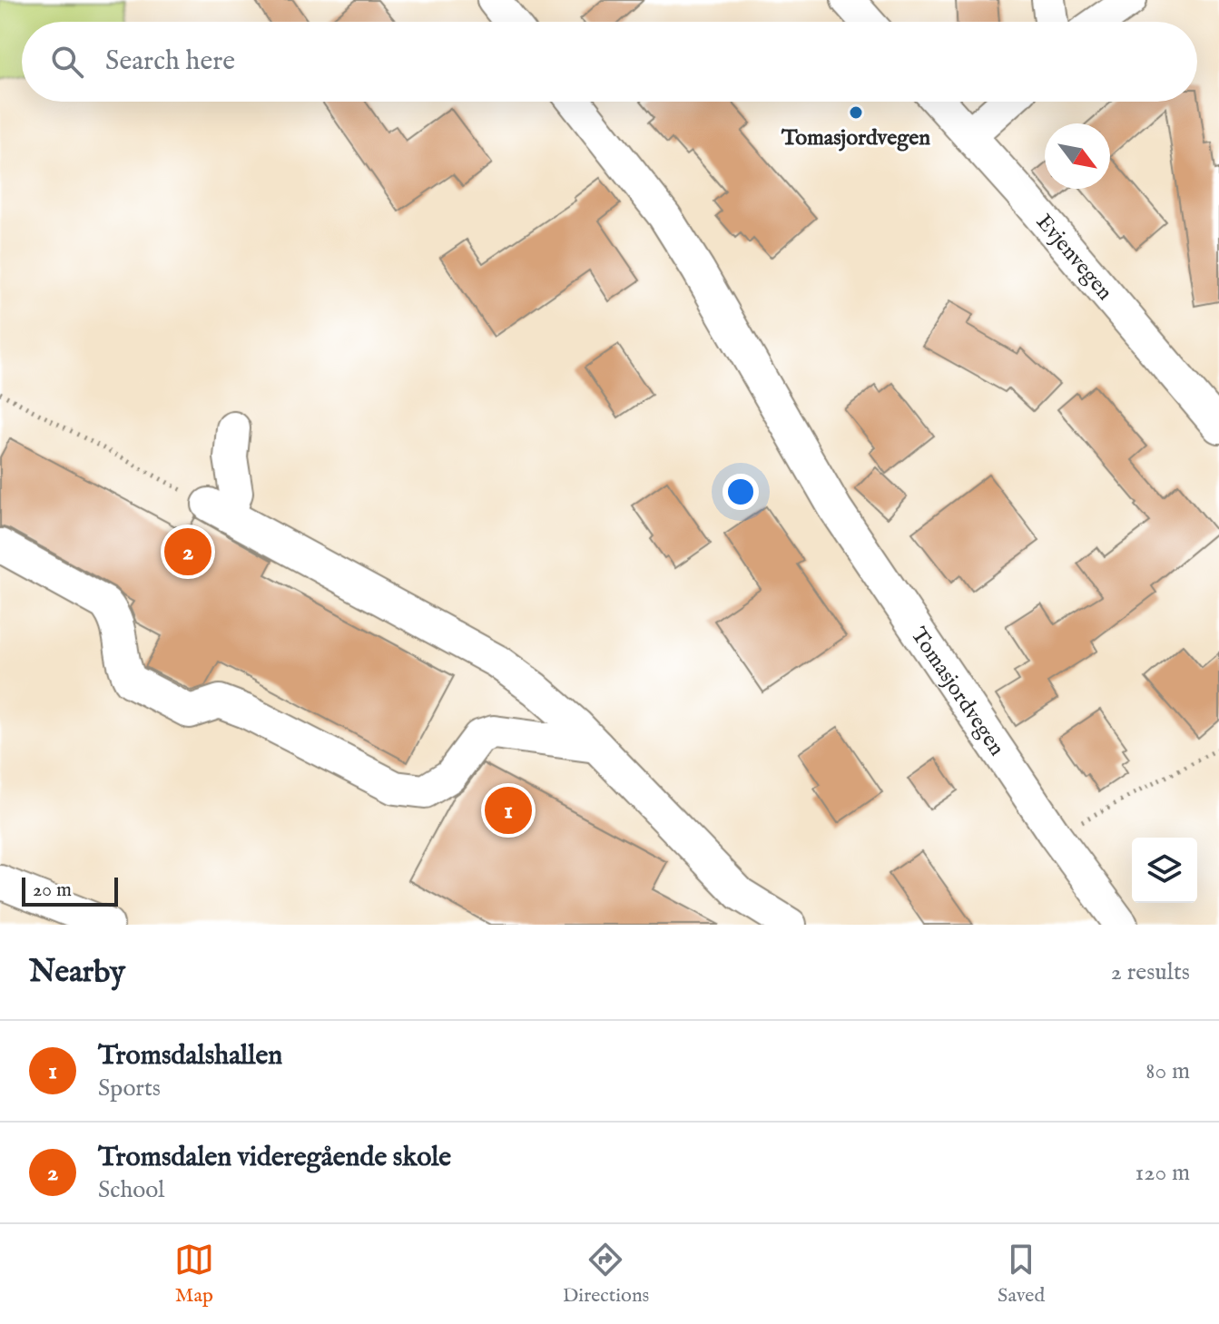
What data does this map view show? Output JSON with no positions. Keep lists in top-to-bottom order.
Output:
{
  "streets": {
    "street": ["Evjenvegen", "Tomasjordvegen"]
  },
  "places": ["Tomasjordvegen"],
  "scale_bar": "20 m",
  "north": "bottom right",
  "page": {
    "search": "Search here",
    "pins": ["2", "1"],
    "scale": "20 m",
    "heading": ["Nearby", "2 results"],
    "list": [
      {
        "mark": "1",
        "name": "Tromsdalshallen",
        "note": "Sports",
        "value": "80 m"
      },
      {
        "mark": "2",
        "name": "Tromsdalen videregående skole",
        "note": "School",
        "value": "120 m"
      }
    ],
    "nav": ["Map", "Directions", "Saved"]
  }
}
